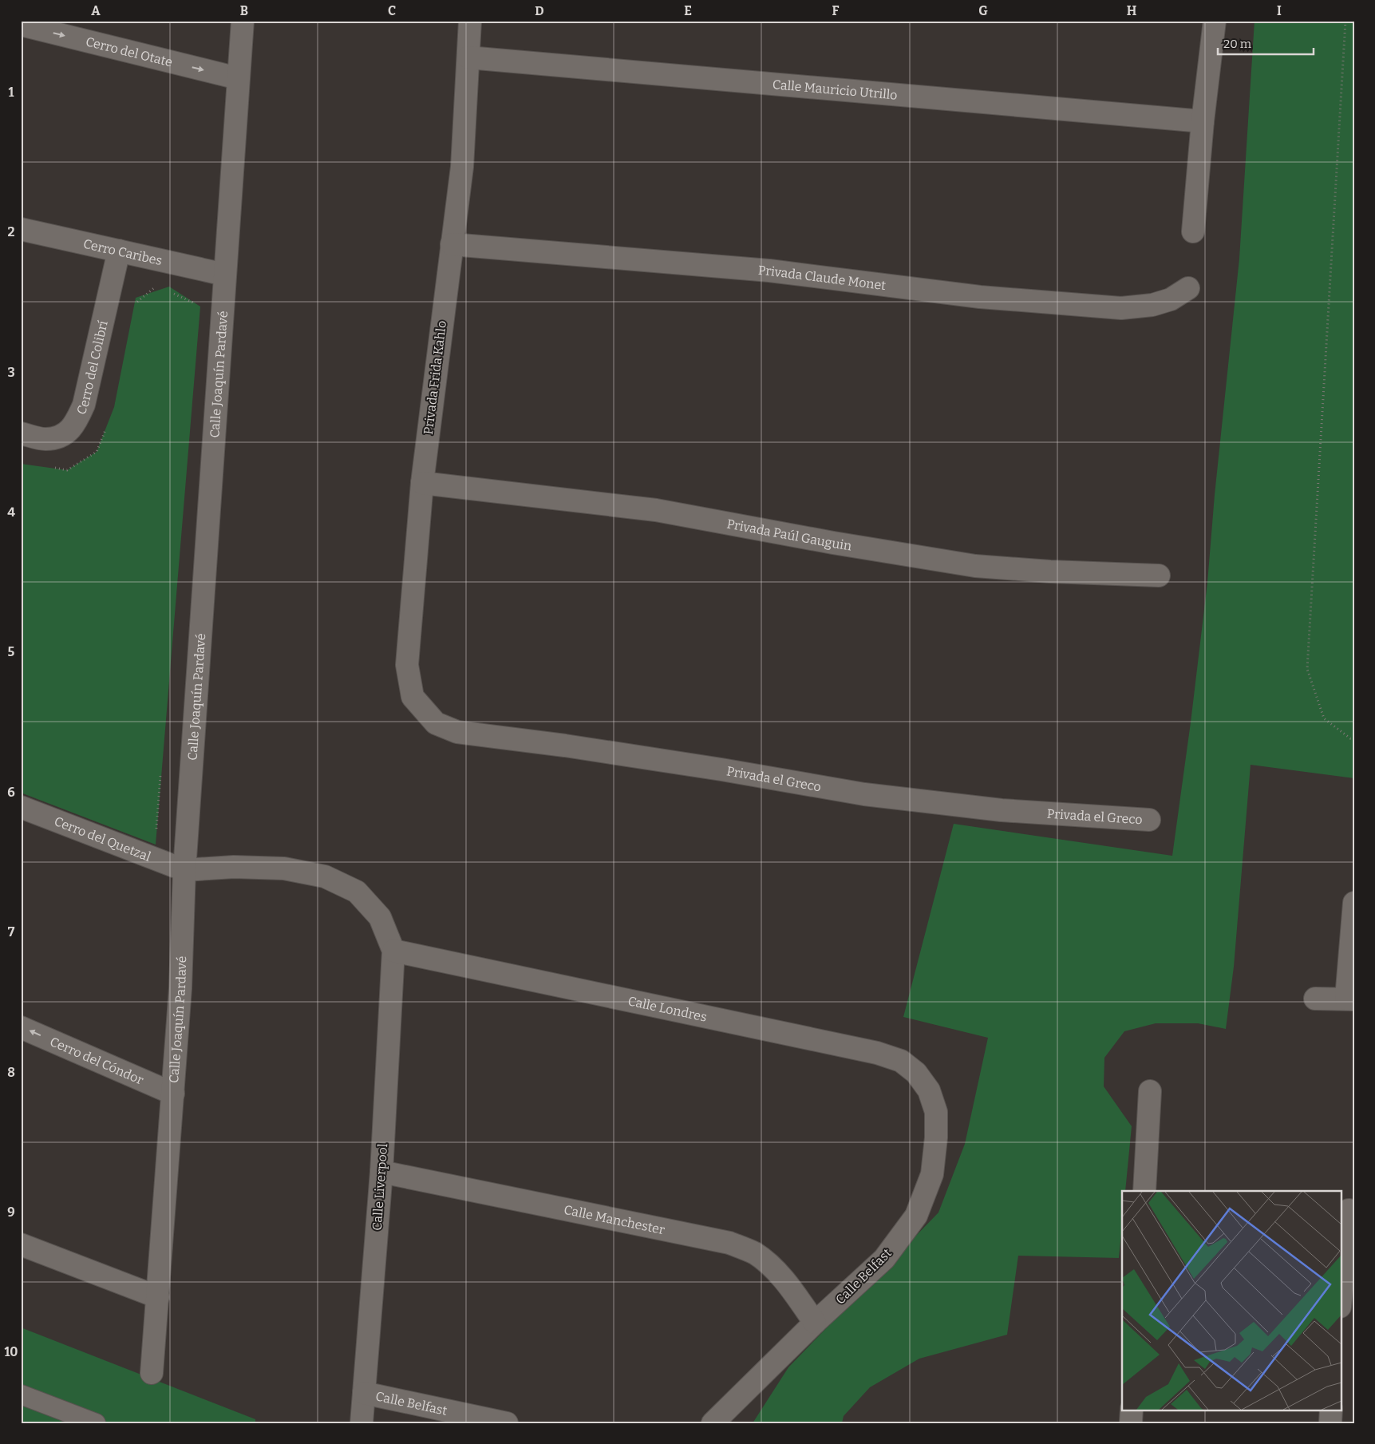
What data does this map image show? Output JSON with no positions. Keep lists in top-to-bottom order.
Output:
{
  "streets": {
    "street": [
      "Cerro del Otate",
      "Calle Mauricio Utrillo",
      "Cerro Caribes",
      "Privada Claude Monet",
      "Cerro del Colibrí",
      "Calle Joaquín Pardavé",
      "Privada Frida Kahlo",
      "Privada Paúl Gauguin",
      "Privada el Greco",
      "Cerro del Quetzal",
      "Calle Londres",
      "Cerro del Cóndor",
      "Calle Liverpool",
      "Calle Manchester",
      "Calle Belfast"
    ]
  },
  "crossings": [
    ["Cerro del Otate", "Calle Joaquín Pardavé"],
    ["Calle Mauricio Utrillo", "Privada Frida Kahlo"],
    ["Cerro Caribes", "Cerro del Colibrí"],
    ["Cerro Caribes", "Calle Joaquín Pardavé"],
    ["Privada Claude Monet", "Privada Frida Kahlo"],
    ["Calle Joaquín Pardavé", "Cerro del Quetzal"],
    ["Calle Joaquín Pardavé", "Cerro del Cóndor"],
    ["Privada Frida Kahlo", "Privada Paúl Gauguin"],
    ["Privada Frida Kahlo", "Privada el Greco"],
    ["Calle Londres", "Calle Liverpool"],
    ["Calle Londres", "Calle Belfast"],
    ["Calle Liverpool", "Calle Manchester"],
    ["Calle Liverpool", "Calle Belfast"],
    ["Calle Manchester", "Calle Belfast"]
  ],
  "one_way": ["Cerro del Otate", "Cerro del Cóndor"],
  "scale_bar": "20 m",
  "grid": {
    "columns": [
      "A",
      "B",
      "C",
      "D",
      "E",
      "F",
      "G",
      "H",
      "I"
    ],
    "rows": [
      "1",
      "2",
      "3",
      "4",
      "5",
      "6",
      "7",
      "8",
      "9",
      "10"
    ]
  }
}
